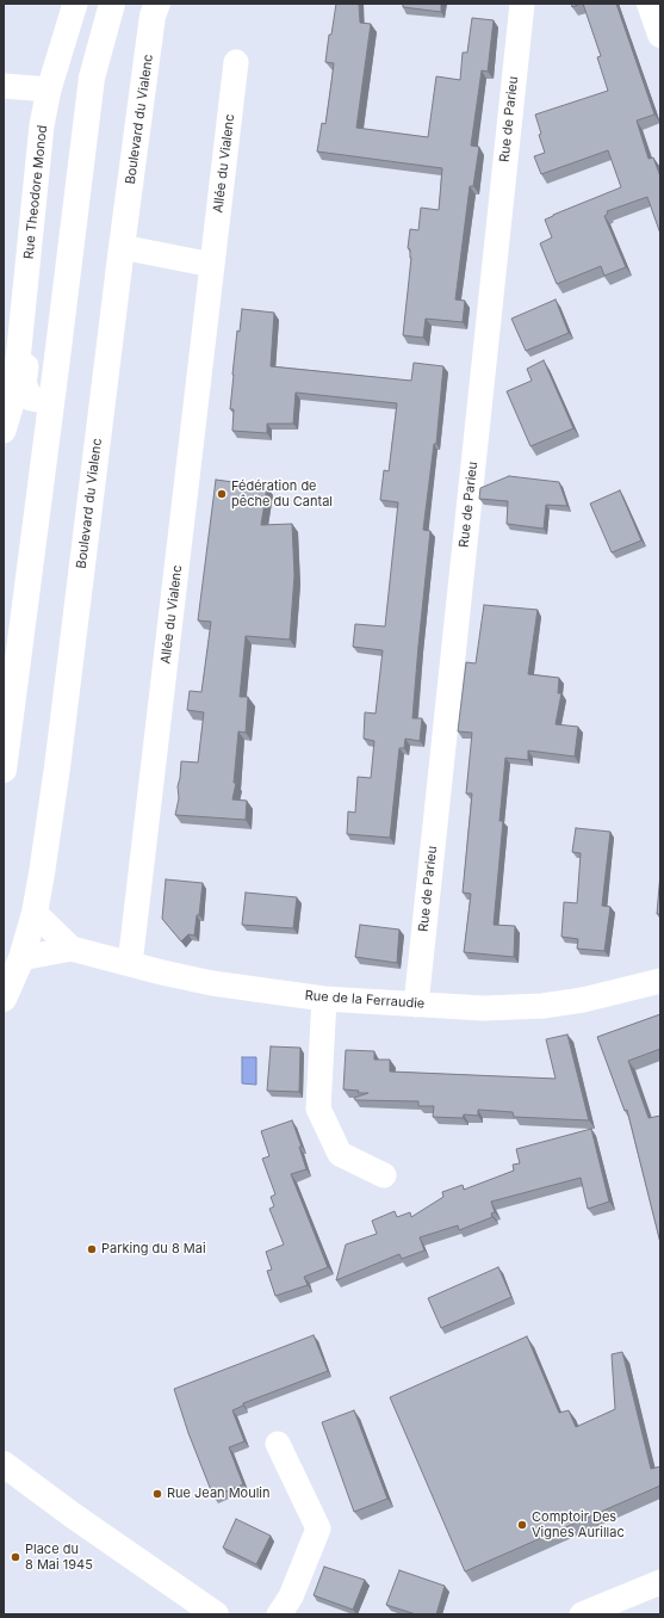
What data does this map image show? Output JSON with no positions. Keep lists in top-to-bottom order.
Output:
{
  "streets": {
    "main road": ["Boulevard du Vialenc"],
    "street": [
      "Rue de Parieu",
      "Allée du Vialenc",
      "Rue Theodore Monod",
      "Rue de la Ferraudie"
    ]
  },
  "crossings": [
    ["Boulevard du Vialenc", "Rue de la Ferraudie"],
    ["Rue de Parieu", "Rue de la Ferraudie"],
    ["Allée du Vialenc", "Rue de la Ferraudie"]
  ],
  "places": [
    "Fédération de pêche du Cantal",
    "Parking du 8 Mai",
    "Rue Jean Moulin",
    "Comptoir Des Vignes Aurillac",
    "Place du 8 Mai 1945"
  ]
}
